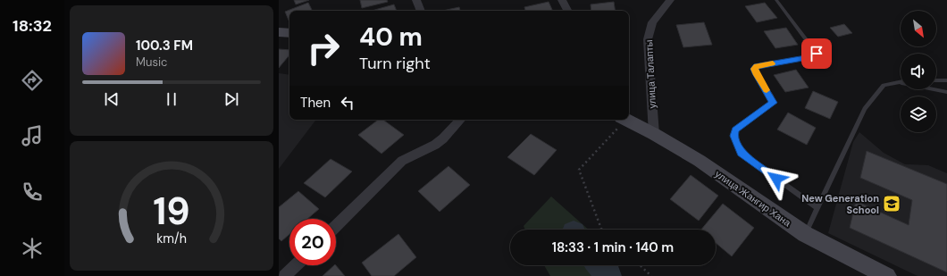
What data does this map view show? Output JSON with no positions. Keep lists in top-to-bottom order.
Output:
{
  "streets": {
    "street": ["улица Талапты", "улица Жангир Хана"]
  },
  "crossings": [
    ["улица Талапты", "улица Жангир Хана"]
  ],
  "places": {
    "school or university": ["New Generation School"]
  },
  "north": "bottom right",
  "page": {
    "tabs": "18:32",
    "turn": ["40 m", "Turn right"],
    "song": ["100.3 FM", "Music"],
    "then": "Then",
    "limit": "20",
    "trip": "18:33 · 1 min · 140 m",
    "gauge": ["19", "km/h"]
  }
}
